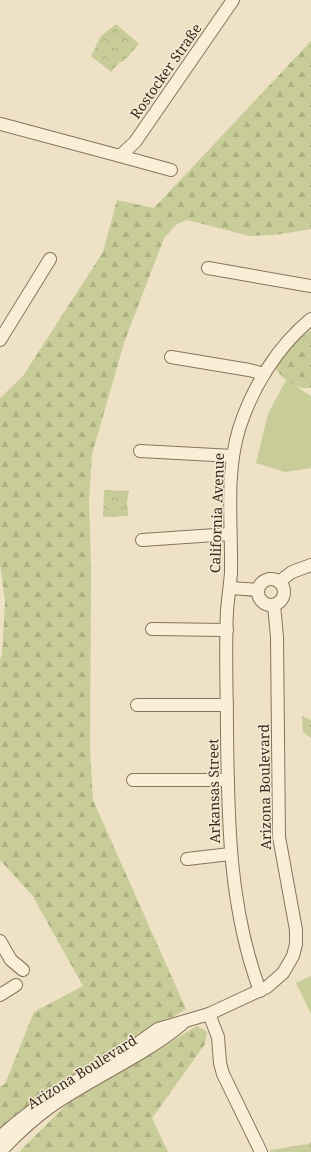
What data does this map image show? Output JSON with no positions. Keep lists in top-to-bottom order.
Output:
{
  "streets": {
    "street": [
      "Rostocker Straße",
      "California Avenue",
      "Arizona Boulevard",
      "Arkansas Street"
    ]
  },
  "crossings": [
    ["California Avenue", "Arkansas Street"],
    ["Arizona Boulevard", "Arkansas Street"]
  ]
}
